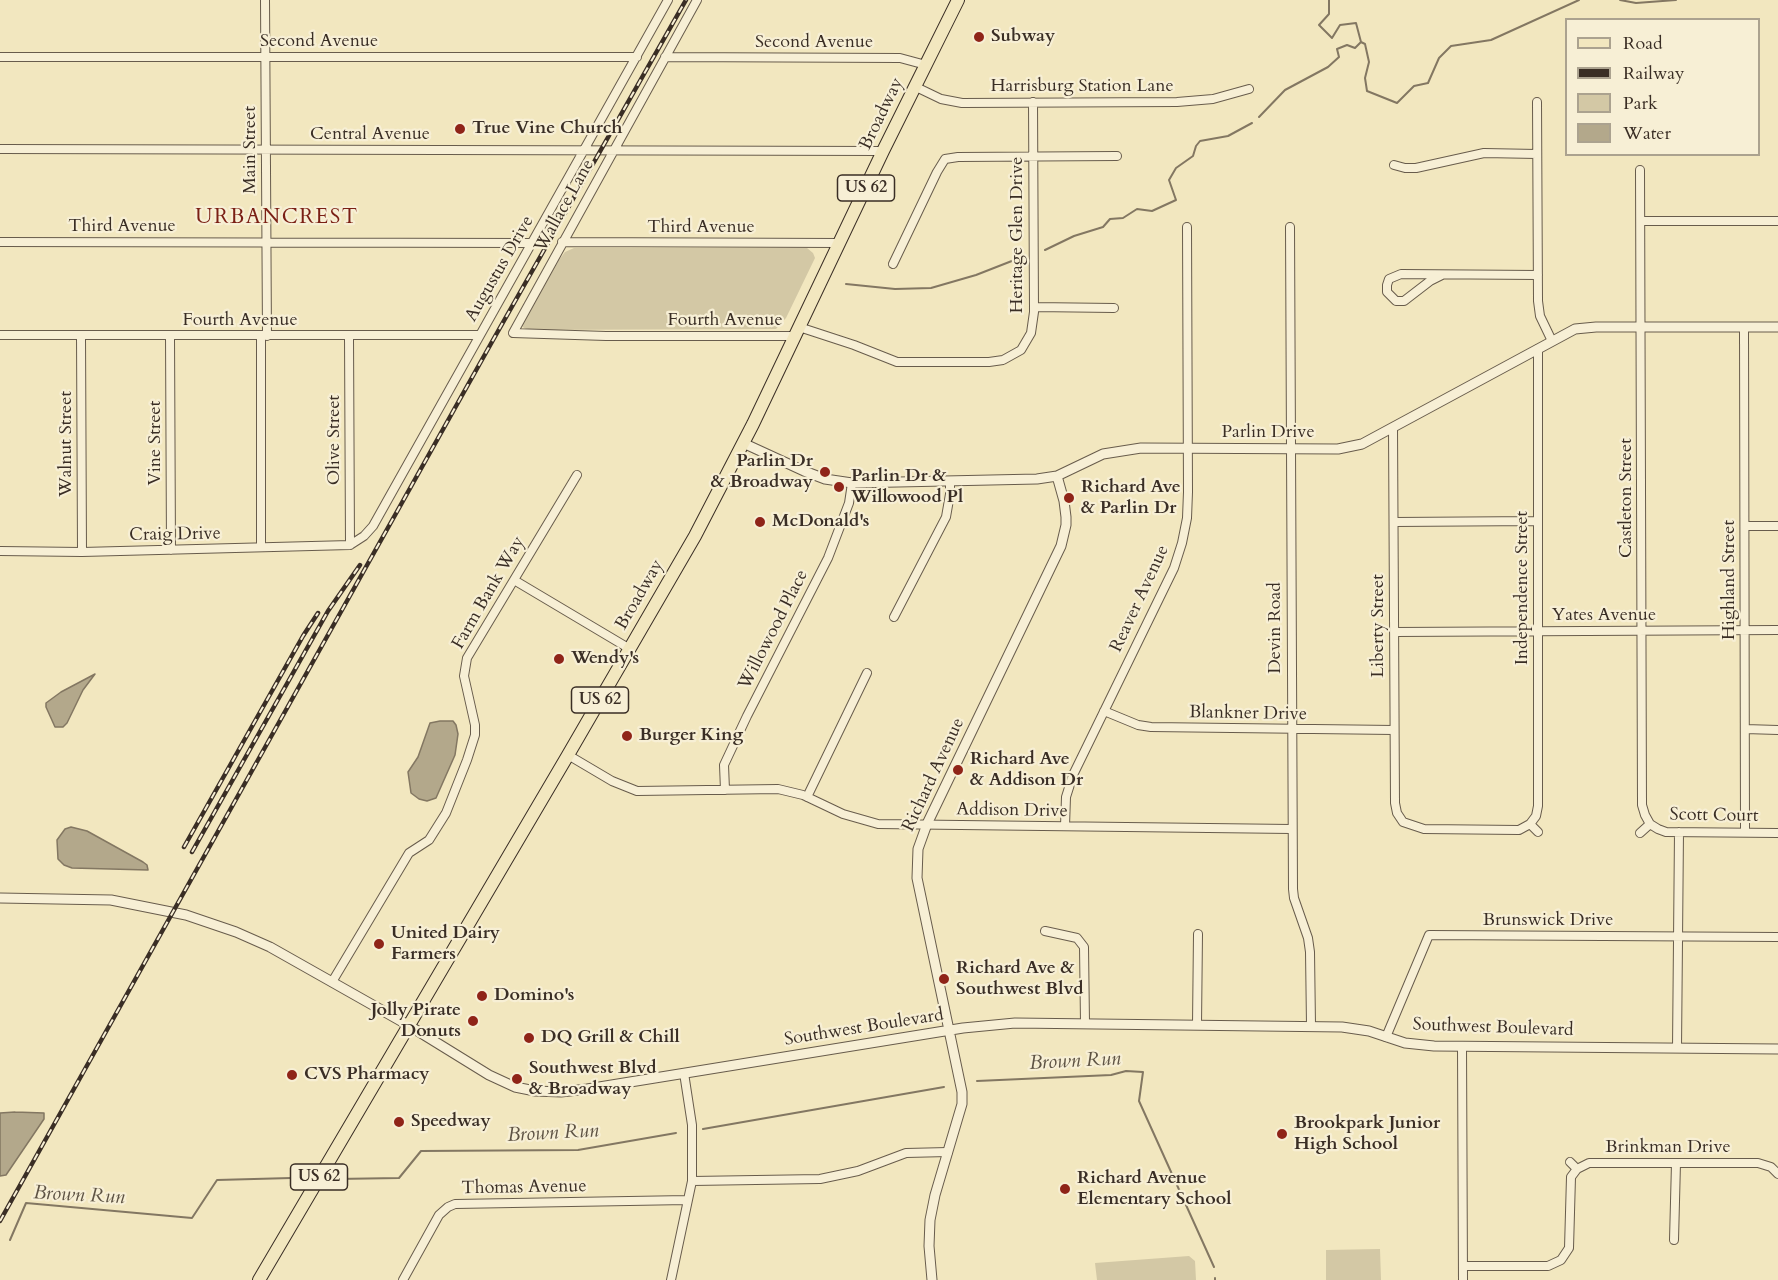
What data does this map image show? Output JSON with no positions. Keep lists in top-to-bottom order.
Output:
{
  "streets": {
    "main road": ["Broadway", "US 62"],
    "street": [
      "Second Avenue",
      "Harrisburg Station Lane",
      "Central Avenue",
      "Main Street",
      "Wallace Lane",
      "Third Avenue",
      "Heritage Glen Drive",
      "Augustus Drive",
      "Fourth Avenue",
      "Parlin Drive",
      "Olive Street",
      "Vine Street",
      "Walnut Street",
      "Castleton Street",
      "Craig Drive",
      "Highland Street",
      "Independence Street",
      "Farm Bank Way",
      "Reaver Avenue",
      "Yates Avenue",
      "Liberty Street",
      "Devin Road",
      "Willowood Place",
      "Blankner Drive",
      "Richard Avenue",
      "Addison Drive",
      "Scott Court",
      "Brunswick Drive",
      "Southwest Boulevard",
      "Brinkman Drive",
      "Thomas Avenue"
    ]
  },
  "crossings": [
    ["Second Avenue", "Broadway"],
    ["Second Avenue", "Main Street"],
    ["Second Avenue", "Wallace Lane"],
    ["Second Avenue", "Augustus Drive"],
    ["Harrisburg Station Lane", "Broadway"],
    ["Harrisburg Station Lane", "Heritage Glen Drive"],
    ["Broadway", "Central Avenue"],
    ["Broadway", "Third Avenue"],
    ["Broadway", "Heritage Glen Drive"],
    ["Broadway", "Fourth Avenue"],
    ["Broadway", "Parlin Drive"],
    ["Broadway", "Addison Drive"],
    ["Broadway", "Southwest Boulevard"],
    ["Central Avenue", "Main Street"],
    ["Central Avenue", "Wallace Lane"],
    ["Central Avenue", "Augustus Drive"],
    ["Main Street", "Third Avenue"],
    ["Main Street", "Fourth Avenue"],
    ["Main Street", "Craig Drive"],
    ["Wallace Lane", "Third Avenue"],
    ["Wallace Lane", "Fourth Avenue"],
    ["Third Avenue", "Augustus Drive"],
    ["Heritage Glen Drive", "Fourth Avenue"],
    ["Augustus Drive", "Fourth Avenue"],
    ["Augustus Drive", "Olive Street"],
    ["Augustus Drive", "Craig Drive"],
    ["Fourth Avenue", "Olive Street"],
    ["Fourth Avenue", "Vine Street"],
    ["Fourth Avenue", "Walnut Street"],
    ["Parlin Drive", "Castleton Street"],
    ["Parlin Drive", "Highland Street"],
    ["Parlin Drive", "Independence Street"],
    ["Parlin Drive", "Reaver Avenue"],
    ["Parlin Drive", "Liberty Street"],
    ["Parlin Drive", "Devin Road"],
    ["Parlin Drive", "Willowood Place"],
    ["Parlin Drive", "Richard Avenue"],
    ["Olive Street", "Craig Drive"],
    ["Vine Street", "Craig Drive"],
    ["Walnut Street", "Craig Drive"],
    ["Castleton Street", "Yates Avenue"],
    ["Castleton Street", "Scott Court"],
    ["Highland Street", "Yates Avenue"],
    ["Highland Street", "Scott Court"],
    ["Independence Street", "Yates Avenue"],
    ["Independence Street", "Liberty Street"],
    ["Farm Bank Way", "Southwest Boulevard"],
    ["Reaver Avenue", "Blankner Drive"],
    ["Reaver Avenue", "Addison Drive"],
    ["Yates Avenue", "Liberty Street"],
    ["Liberty Street", "Blankner Drive"],
    ["Devin Road", "Blankner Drive"],
    ["Devin Road", "Addison Drive"],
    ["Devin Road", "Southwest Boulevard"],
    ["Willowood Place", "Addison Drive"],
    ["Richard Avenue", "Addison Drive"],
    ["Richard Avenue", "Southwest Boulevard"],
    ["Brunswick Drive", "Southwest Boulevard"]
  ],
  "districts": ["URBANCREST"],
  "water": ["Brown Run"],
  "places": [
    "Subway",
    "True Vine Church",
    "Parlin Dr & Broadway",
    "Parlin Dr & Willowood Pl",
    "Richard Ave & Parlin Dr",
    "McDonald's",
    "Wendy's",
    "Burger King",
    "Richard Ave & Addison Dr",
    "United Dairy Farmers",
    "Richard Ave & Southwest Blvd",
    "Domino's",
    "Jolly Pirate Donuts",
    "DQ Grill & Chill",
    "CVS Pharmacy",
    "Southwest Blvd & Broadway",
    "Speedway",
    "Brookpark Junior High School",
    "Richard Avenue Elementary School"
  ],
  "legend": [
    "Road",
    "Railway",
    "Park",
    "Water"
  ]
}
